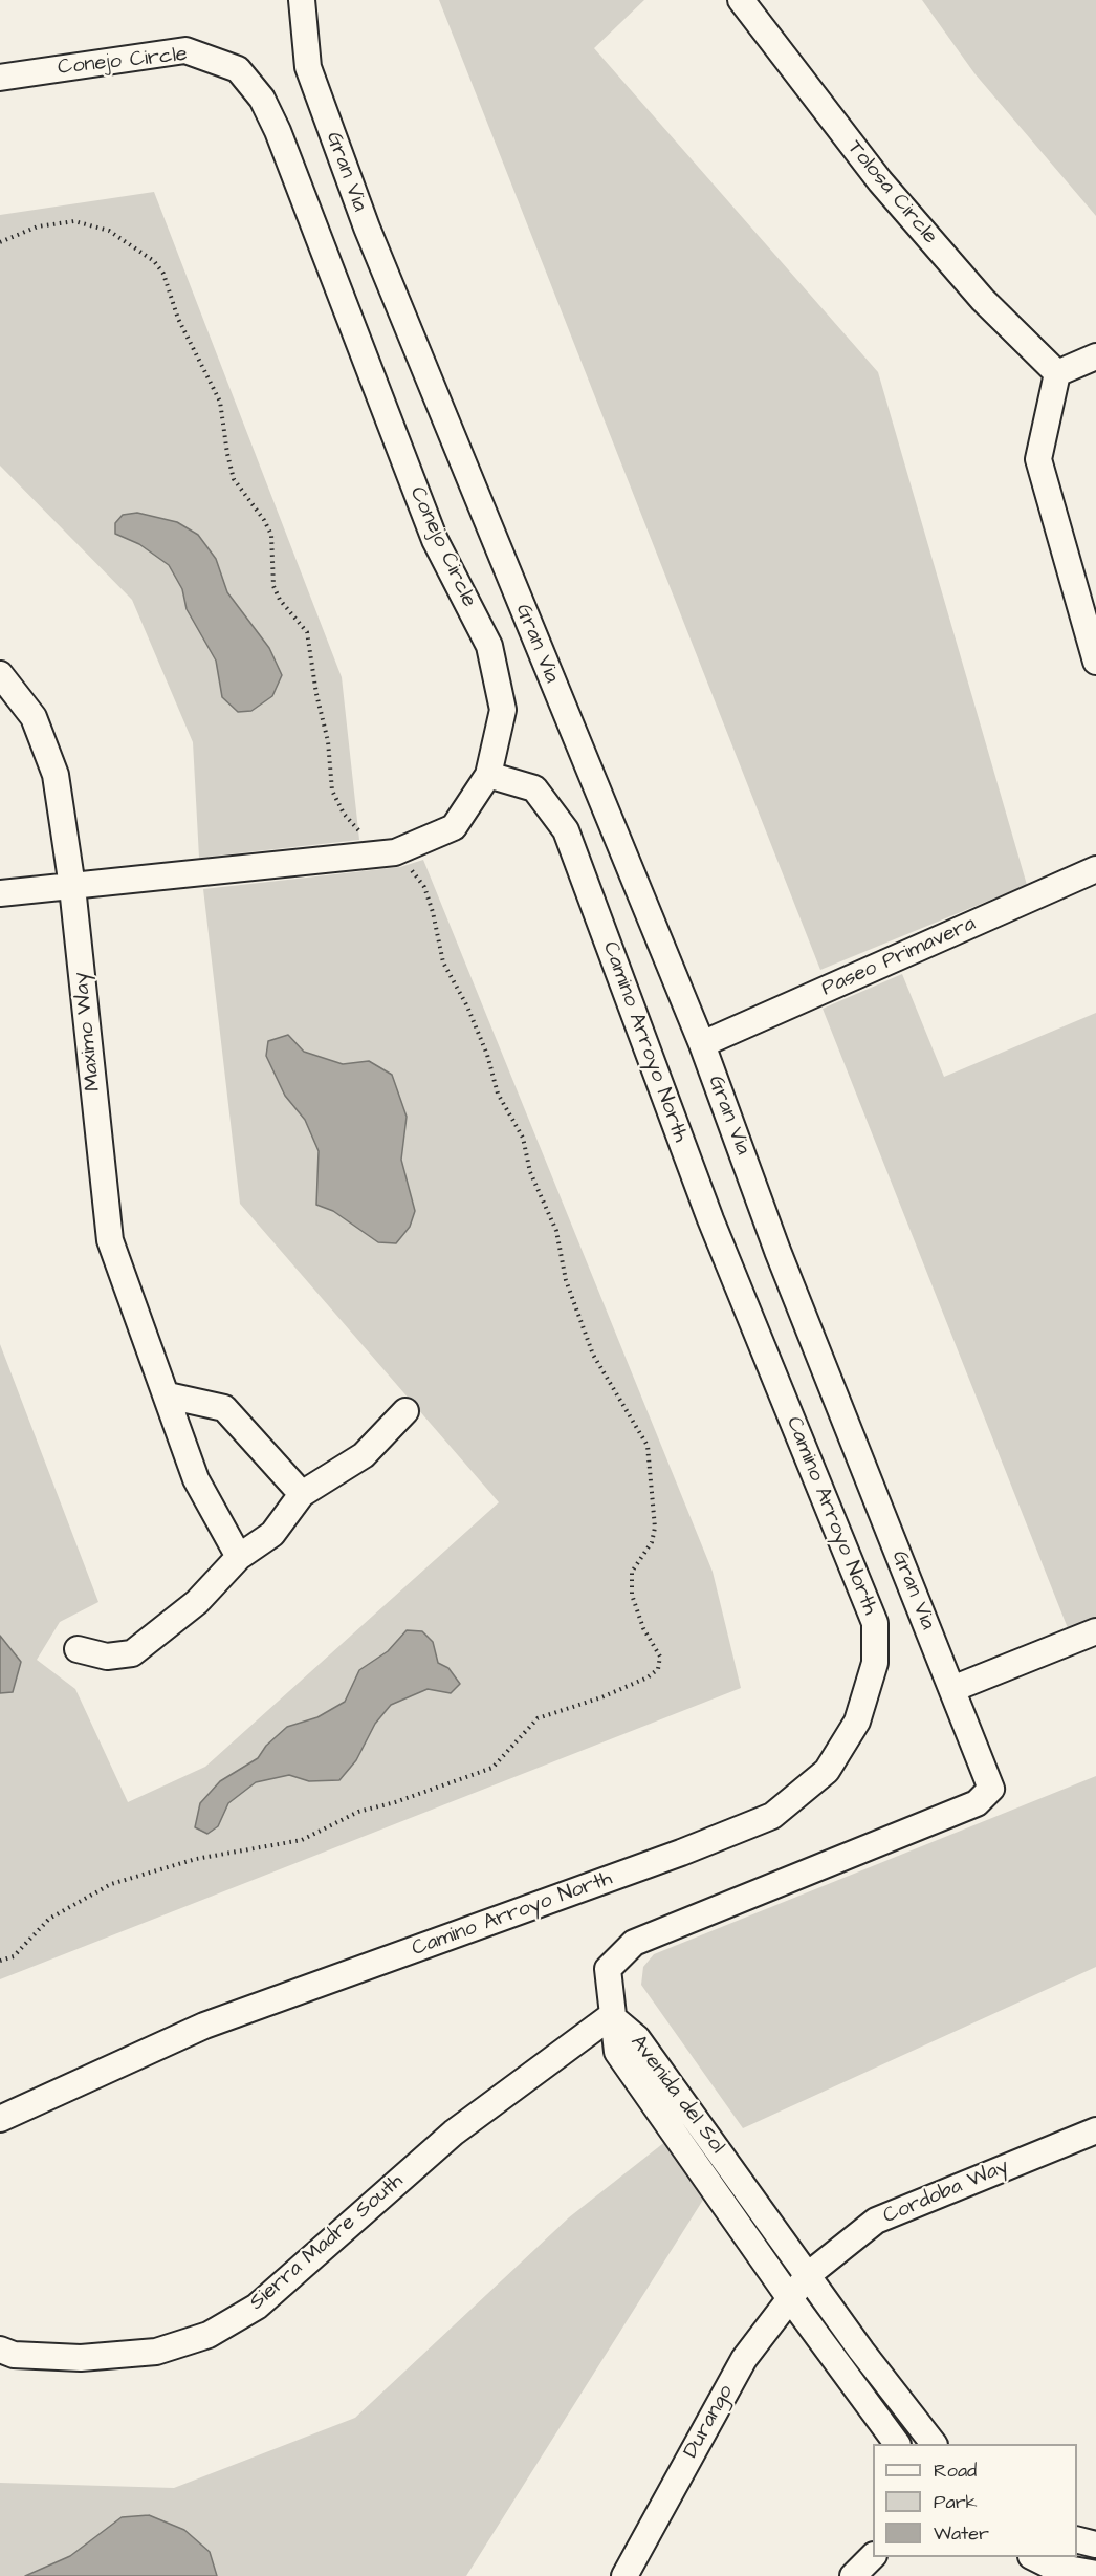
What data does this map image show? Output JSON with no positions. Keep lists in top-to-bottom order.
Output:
{
  "streets": {
    "street": [
      "Conejo Circle",
      "Gran Via",
      "Tolosa Circle",
      "Paseo Primavera",
      "Maximo Way",
      "Camino Arroyo North",
      "Avenida del Sol",
      "Cordoba Way",
      "Sierra Madre South",
      "Durango"
    ]
  },
  "crossings": [
    ["Conejo Circle", "Maximo Way"],
    ["Conejo Circle", "Camino Arroyo North"],
    ["Gran Via", "Paseo Primavera"],
    ["Gran Via", "Avenida del Sol"],
    ["Gran Via", "Sierra Madre South"],
    ["Avenida del Sol", "Cordoba Way"],
    ["Avenida del Sol", "Sierra Madre South"],
    ["Avenida del Sol", "Durango"],
    ["Cordoba Way", "Durango"]
  ],
  "legend": ["Road", "Park", "Water"]
}
